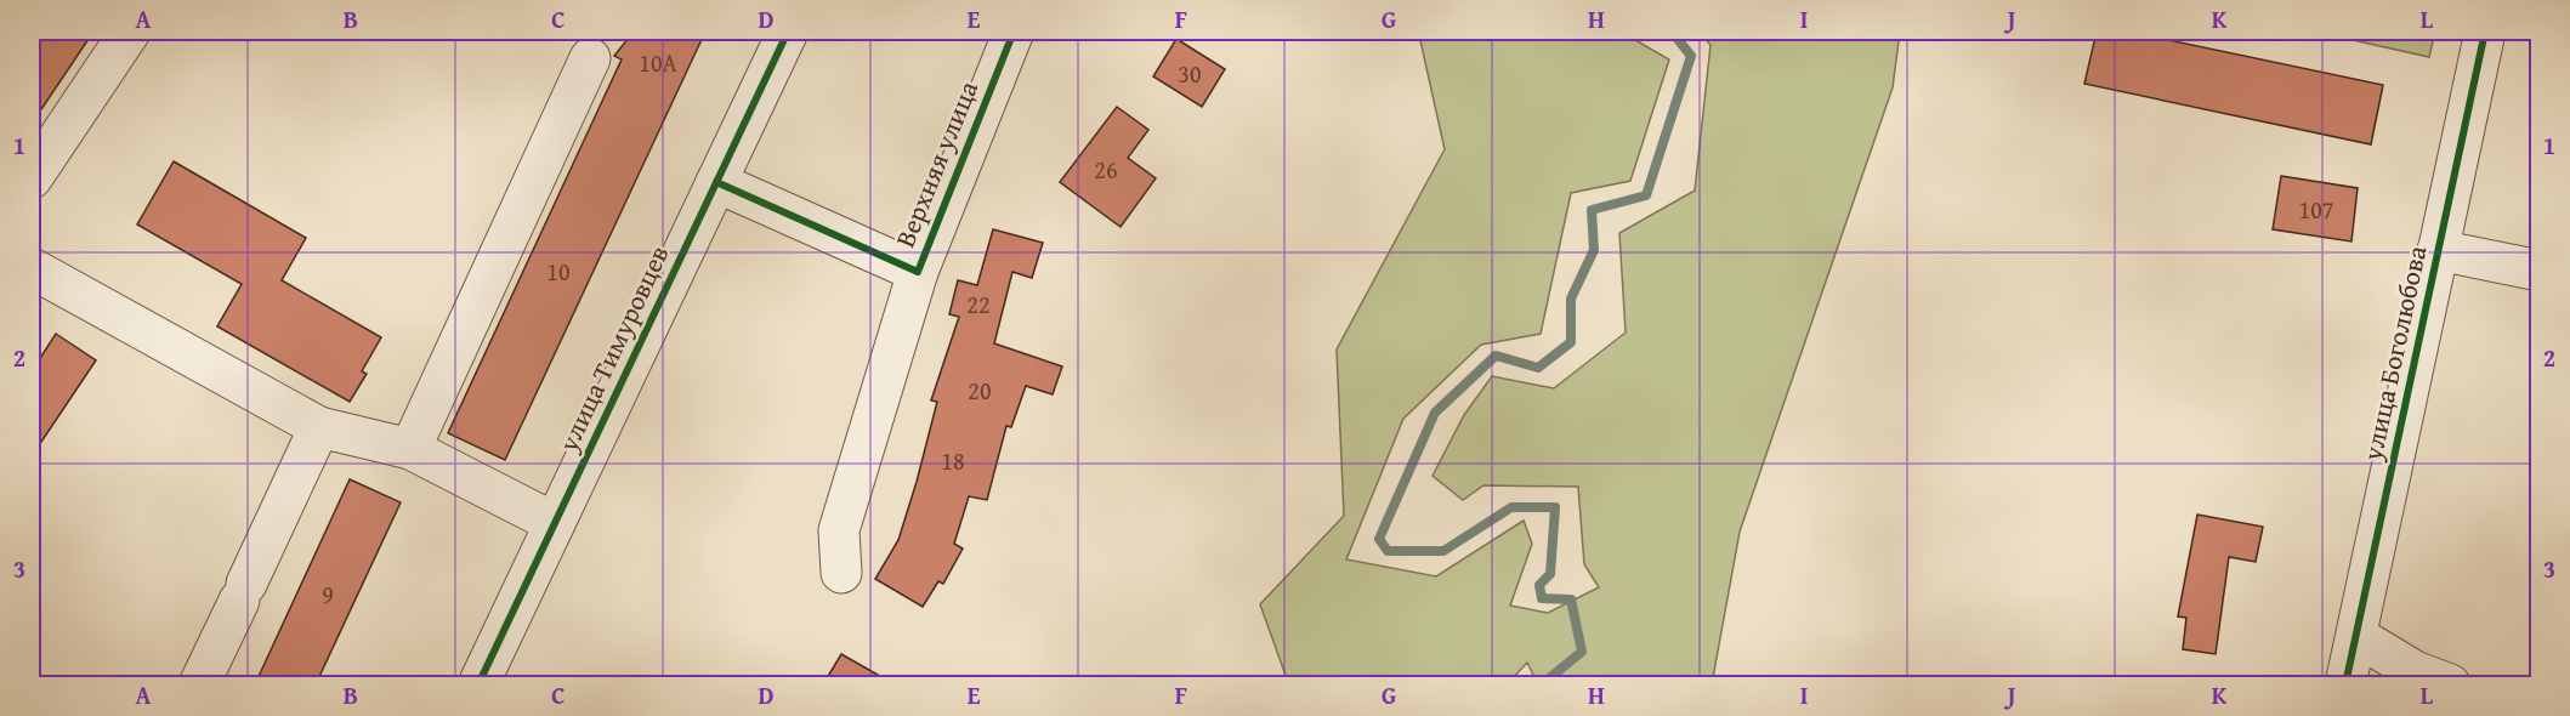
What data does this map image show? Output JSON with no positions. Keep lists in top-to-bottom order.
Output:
{
  "streets": {
    "street": ["Верхняя улица", "улица Тимуровцев", "улица Боголюбова"]
  },
  "crossings": [
    ["Верхняя улица", "улица Тимуровцев"]
  ],
  "house_numbers": [
    "10А",
    "30",
    "26",
    "107",
    "10",
    "22",
    "20",
    "18",
    "9"
  ],
  "grid": {
    "columns": [
      "A",
      "B",
      "C",
      "D",
      "E",
      "F",
      "G",
      "H",
      "I",
      "J",
      "K",
      "L"
    ],
    "rows": ["1", "2", "3"]
  }
}
